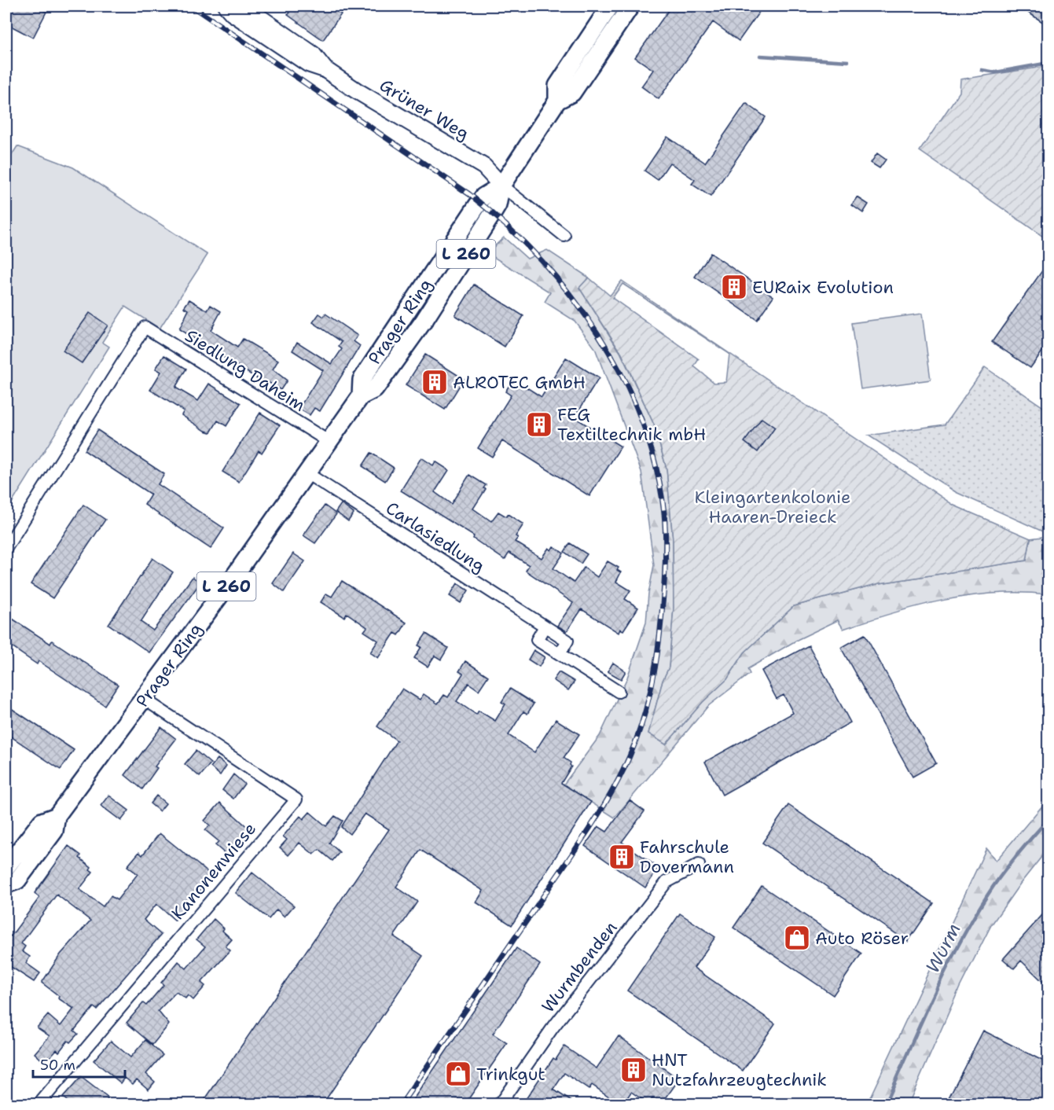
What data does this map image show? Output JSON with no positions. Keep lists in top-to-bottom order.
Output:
{
  "streets": {
    "main road": ["L 260", "Prager Ring"],
    "street": [
      "Grüner Weg",
      "Siedlung Daheim",
      "Carlasiedlung",
      "Kanonenwiese",
      "Wurmbenden"
    ]
  },
  "crossings": [
    ["Grüner Weg", "Prager Ring"],
    ["Prager Ring", "Siedlung Daheim"],
    ["Prager Ring", "Carlasiedlung"],
    ["Prager Ring", "Kanonenwiese"]
  ],
  "water": ["Wurm"],
  "parks": ["Kleingartenkolonie Haaren-Dreieck"],
  "places": {
    "building": [
      "EURaix Evolution",
      "ALROTEC GmbH",
      "FEG Textiltechnik mbH",
      "Fahrschule Dovermann",
      "HNT Nutzfahrzeugtechnik"
    ],
    "shop": ["Auto Röser", "Trinkgut"]
  },
  "scale_bar": "50 m"
}
